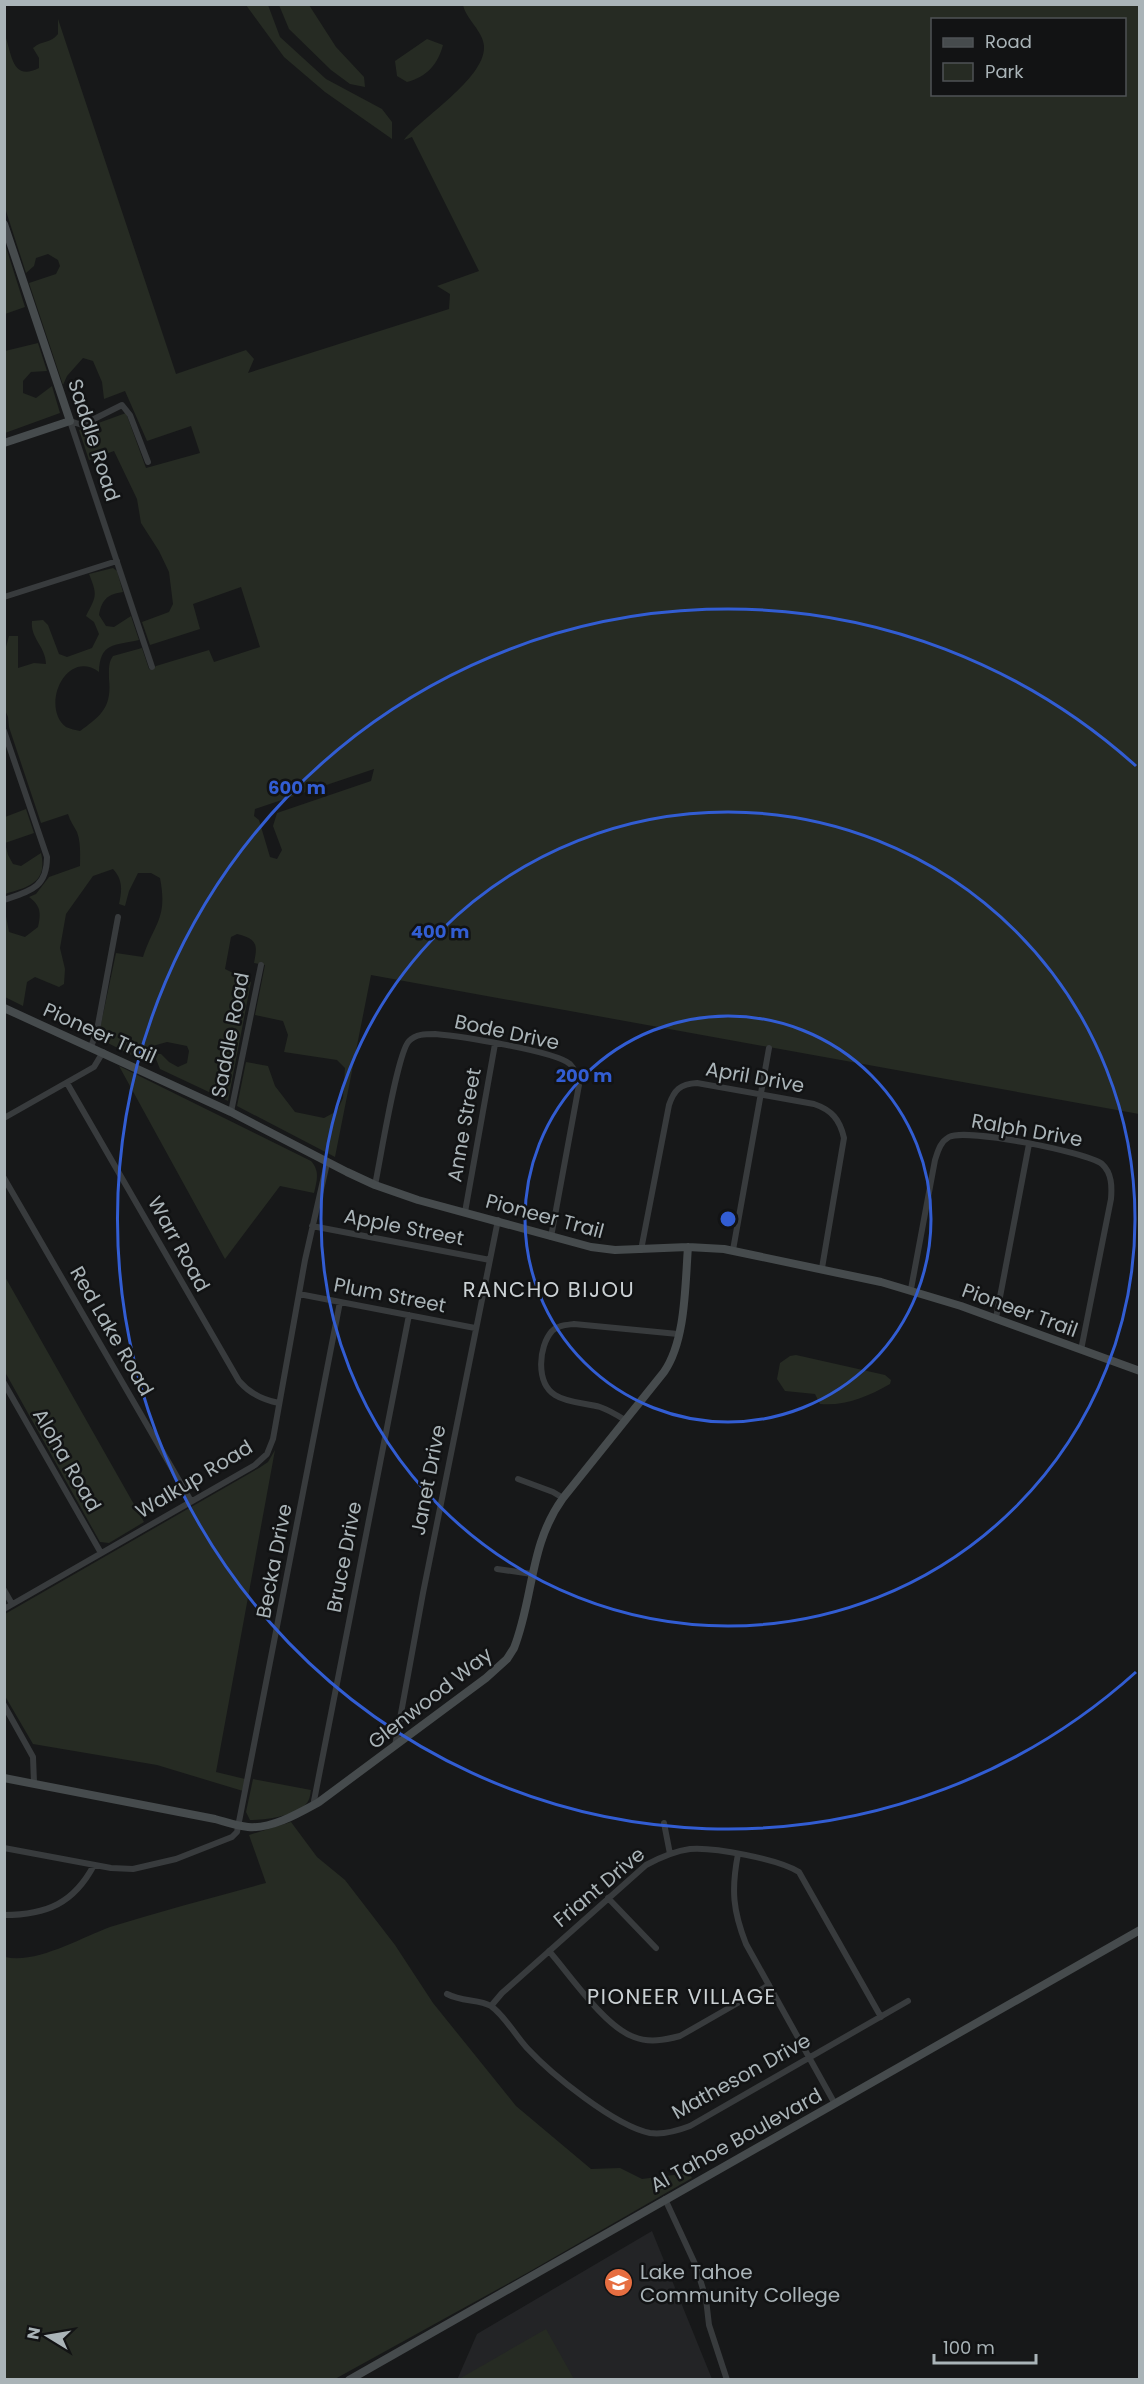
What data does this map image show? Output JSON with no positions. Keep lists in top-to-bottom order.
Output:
{
  "streets": {
    "main road": [
      "Saddle Road",
      "Pioneer Trail",
      "Glenwood Way",
      "Al Tahoe Boulevard"
    ],
    "street": [
      "Bode Drive",
      "April Drive",
      "Anne Street",
      "Ralph Drive",
      "Apple Street",
      "Warr Road",
      "Plum Street",
      "Red Lake Road",
      "Aloha Road",
      "Walkup Road",
      "Janet Drive",
      "Bruce Drive",
      "Becka Drive",
      "Friant Drive",
      "Matheson Drive"
    ]
  },
  "crossings": [
    ["Saddle Road", "Pioneer Trail"],
    ["Bode Drive", "Pioneer Trail"],
    ["Bode Drive", "Anne Street"],
    ["Pioneer Trail", "April Drive"],
    ["Pioneer Trail", "Anne Street"],
    ["Pioneer Trail", "Ralph Drive"],
    ["Pioneer Trail", "Walkup Road"],
    ["Pioneer Trail", "Janet Drive"],
    ["Pioneer Trail", "Glenwood Way"],
    ["Apple Street", "Walkup Road"],
    ["Apple Street", "Janet Drive"],
    ["Warr Road", "Walkup Road"],
    ["Plum Street", "Walkup Road"],
    ["Plum Street", "Janet Drive"],
    ["Plum Street", "Bruce Drive"],
    ["Plum Street", "Becka Drive"],
    ["Red Lake Road", "Walkup Road"],
    ["Aloha Road", "Walkup Road"],
    ["Janet Drive", "Glenwood Way"],
    ["Bruce Drive", "Glenwood Way"],
    ["Becka Drive", "Glenwood Way"],
    ["Friant Drive", "Matheson Drive"]
  ],
  "districts": ["RANCHO BIJOU", "PIONEER VILLAGE"],
  "places": {
    "school or university": ["Lake Tahoe Community College"]
  },
  "legend": ["Road", "Park"],
  "scale_bar": "100 m",
  "north": "left",
  "rings": ["600 m", "400 m", "200 m"]
}
